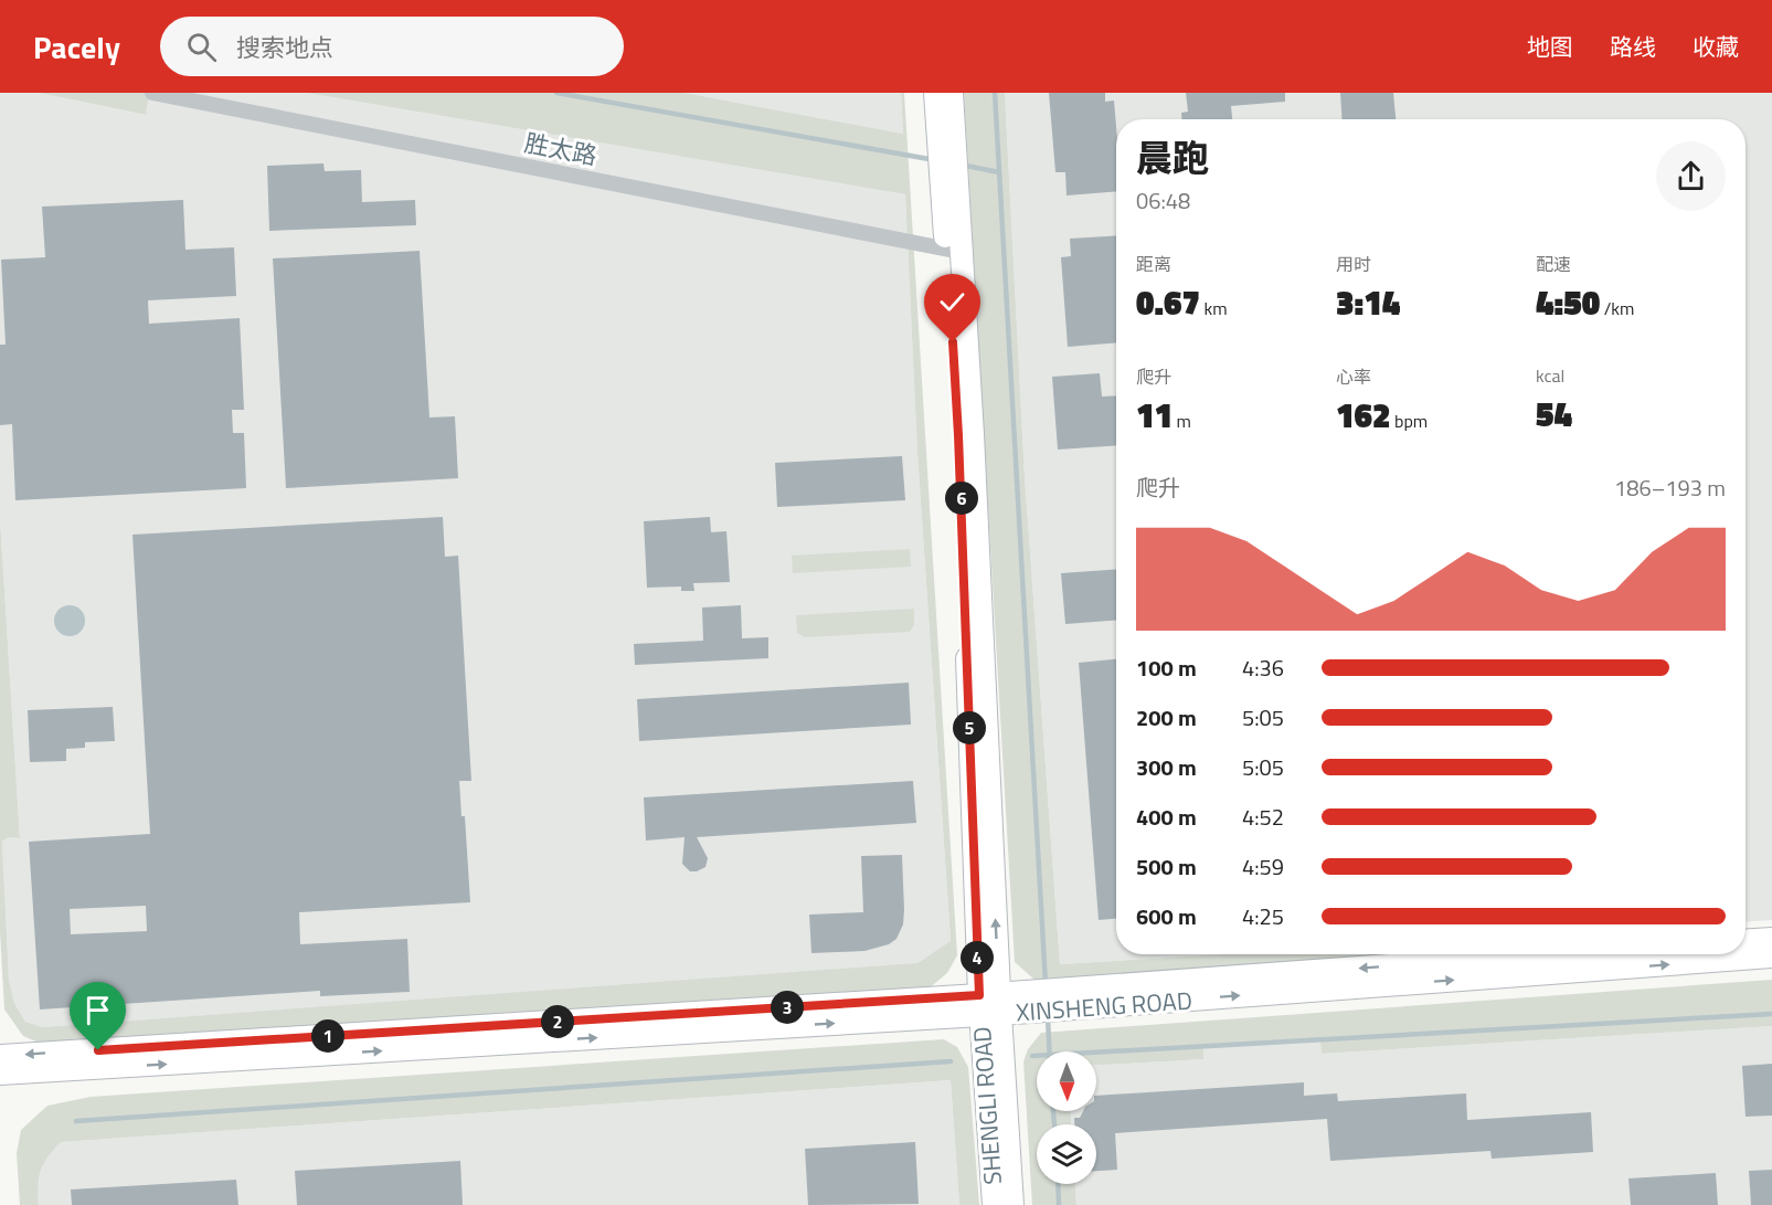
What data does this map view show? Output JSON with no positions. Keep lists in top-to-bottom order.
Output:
{
  "streets": {
    "street": ["胜太路", "XINSHENG ROAD", "SHENGLI ROAD"]
  },
  "crossings": [
    ["胜太路", "SHENGLI ROAD"],
    ["XINSHENG ROAD", "SHENGLI ROAD"]
  ],
  "north": "bottom",
  "page": {
    "header": "Pacely",
    "search": "搜索地点",
    "nav": ["地图", "路线", "收藏"],
    "heading": ["晨跑", "06:48"],
    "stats": [
      ["距离", "0.67 km"],
      ["用时", "3:14"],
      ["配速", "4:50 /km"],
      ["爬升", "11 m"],
      ["心率", "162 bpm"],
      ["kcal", "54"]
    ],
    "chart": ["爬升", "186–193 m"],
    "pins": [
      "6",
      "5",
      "4",
      "3",
      "2",
      "1"
    ],
    "list": [
      {
        "name": "100 m",
        "note": "4:36"
      },
      {
        "name": "200 m",
        "note": "5:05"
      },
      {
        "name": "300 m",
        "note": "5:05"
      },
      {
        "name": "400 m",
        "note": "4:52"
      },
      {
        "name": "500 m",
        "note": "4:59"
      },
      {
        "name": "600 m",
        "note": "4:25"
      }
    ]
  }
}
